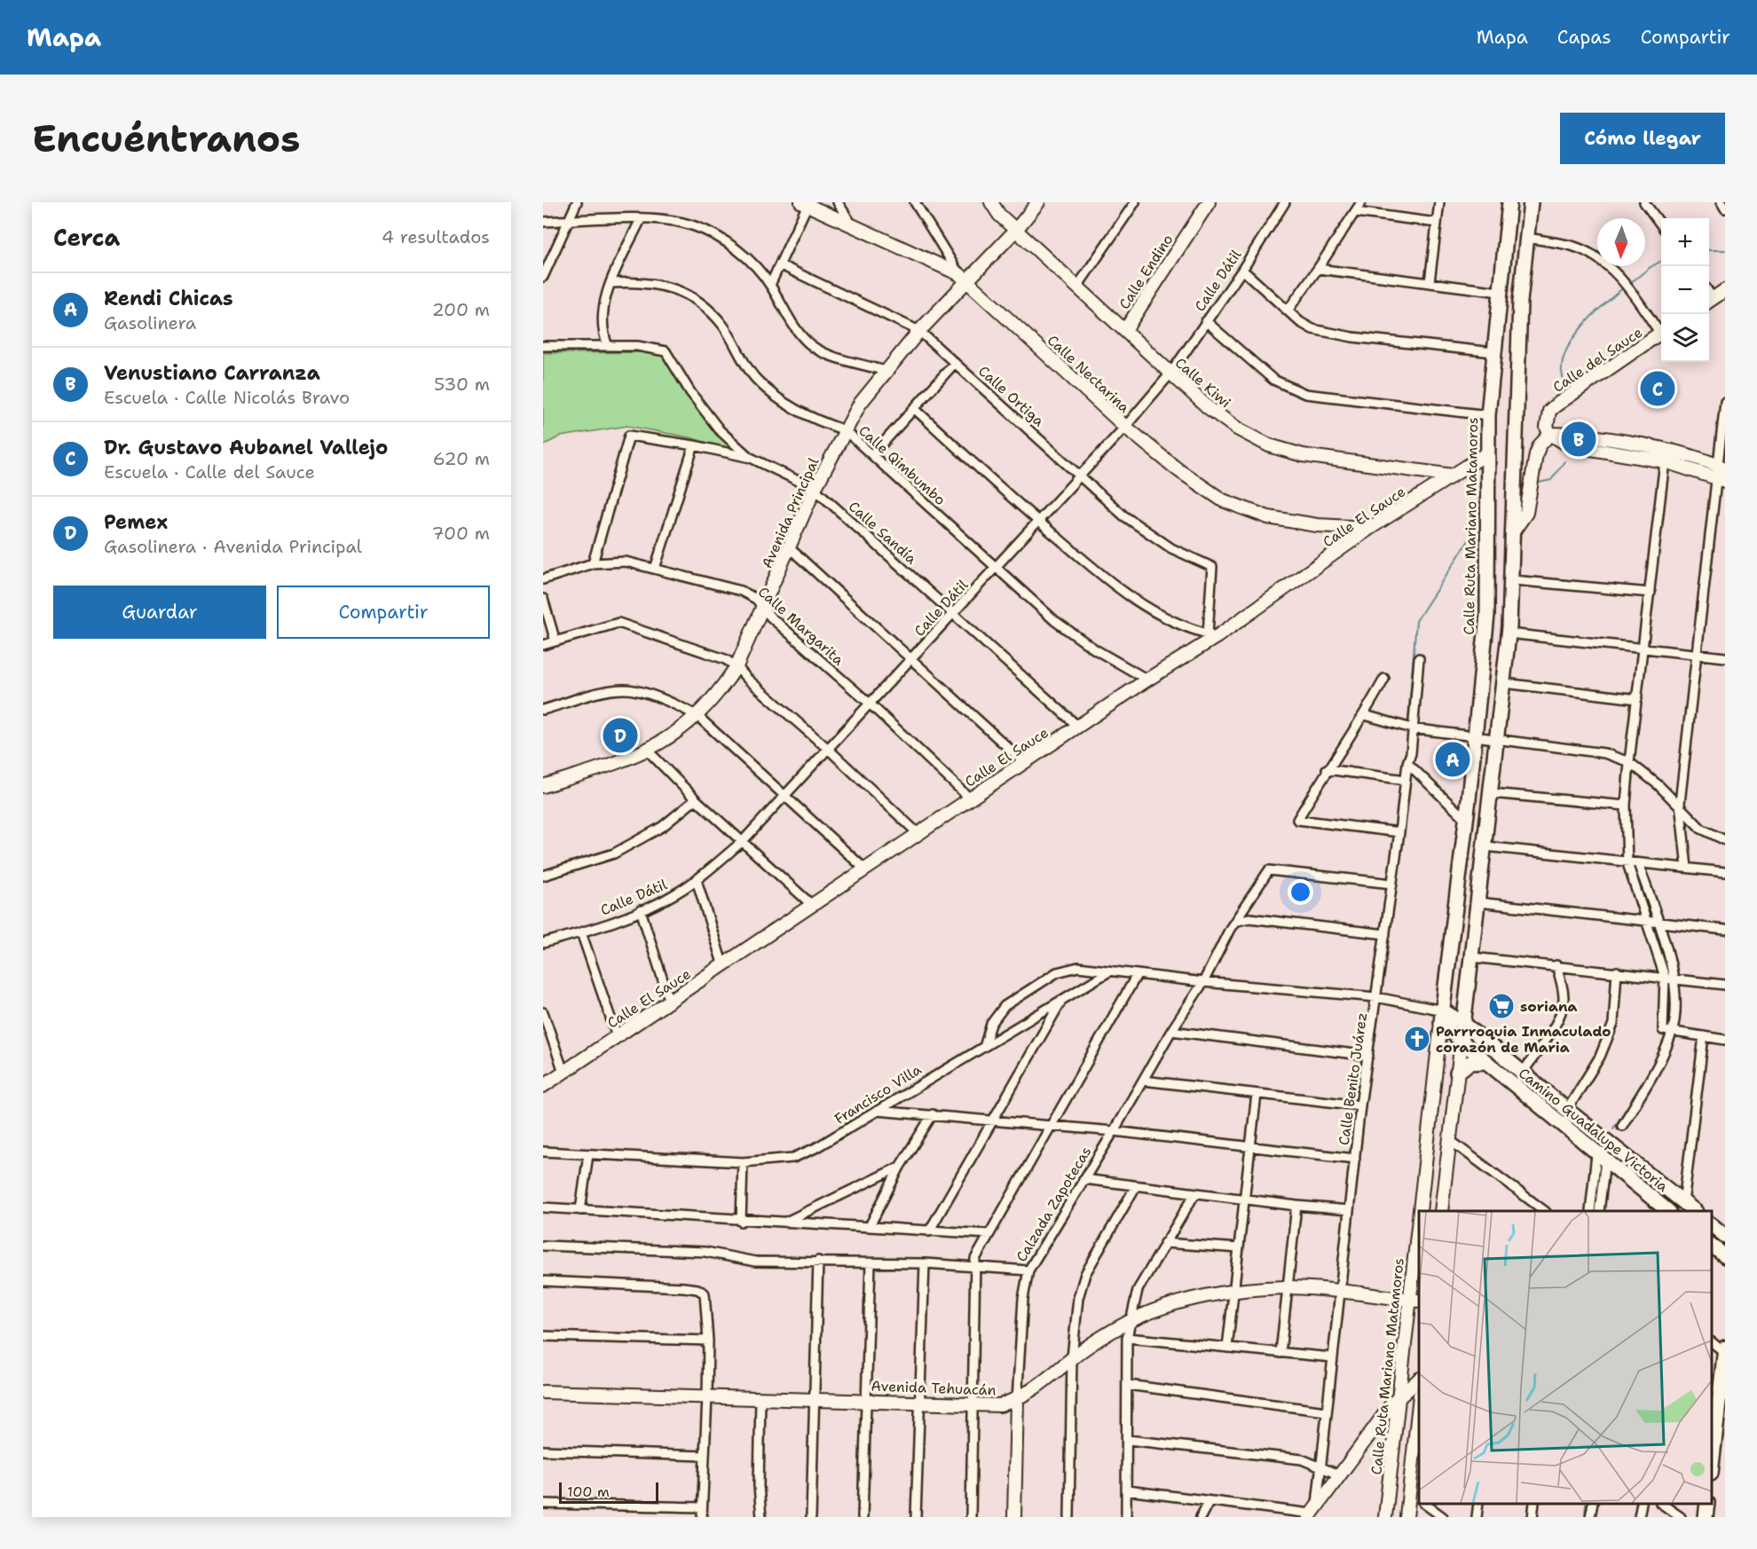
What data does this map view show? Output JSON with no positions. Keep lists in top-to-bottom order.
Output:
{
  "streets": {
    "main road": ["Calle Ruta Mariano Matamoros", "Camino Guadalupe Victoria"],
    "street": [
      "Calle Endino",
      "Calle Dátil",
      "Calle del Sauce",
      "Calle Nectarina",
      "Calle Kiwi",
      "Calle Ortiga",
      "Calle Qimbumbo",
      "Avenida Principal",
      "Calle El Sauce",
      "Calle Sandía",
      "Calle Margarita",
      "Calle Benito Juárez",
      "Francisco Villa",
      "Calzada Zapotecas",
      "Avenida Tehuacán"
    ]
  },
  "crossings": [
    ["Calle Endino", "Calle Kiwi"],
    ["Calle Dátil", "Calle Nectarina"],
    ["Calle Dátil", "Calle Kiwi"],
    ["Calle Dátil", "Calle Ortiga"],
    ["Calle Dátil", "Calle Qimbumbo"],
    ["Calle Dátil", "Calle Sandía"],
    ["Calle Dátil", "Calle Margarita"],
    ["Calle Nectarina", "Avenida Principal"],
    ["Calle Nectarina", "Calle El Sauce"],
    ["Calle Kiwi", "Avenida Principal"],
    ["Calle Kiwi", "Calle El Sauce"],
    ["Calle Ortiga", "Avenida Principal"],
    ["Calle Ortiga", "Calle El Sauce"],
    ["Calle Qimbumbo", "Avenida Principal"],
    ["Calle Qimbumbo", "Calle El Sauce"],
    ["Avenida Principal", "Calle Sandía"],
    ["Avenida Principal", "Calle Margarita"],
    ["Calle El Sauce", "Calle Ruta Mariano Matamoros"],
    ["Calle El Sauce", "Calle Sandía"],
    ["Calle El Sauce", "Calle Margarita"],
    ["Calle Ruta Mariano Matamoros", "Camino Guadalupe Victoria"],
    ["Calle Ruta Mariano Matamoros", "Avenida Tehuacán"],
    ["Calle Sandía", "Calle Margarita"],
    ["Calle Benito Juárez", "Camino Guadalupe Victoria"],
    ["Calle Benito Juárez", "Calzada Zapotecas"],
    ["Calle Benito Juárez", "Avenida Tehuacán"],
    ["Camino Guadalupe Victoria", "Calzada Zapotecas"],
    ["Calzada Zapotecas", "Avenida Tehuacán"]
  ],
  "places": {
    "supermarket": ["soriana"],
    "church": ["Parrroquia Inmaculado corazón de Maria"]
  },
  "scale_bar": "100 m",
  "north": "bottom",
  "page": {
    "header": "Mapa",
    "nav": ["Mapa", "Capas", "Compartir"],
    "buttons": [
      "Cómo llegar",
      ["Guardar", "Compartir"]
    ],
    "title": "Encuéntranos",
    "heading": ["Cerca", "4 resultados"],
    "map_buttons": ["+", "−"],
    "list": [
      {
        "mark": "A",
        "name": "Rendi Chicas",
        "note": "Gasolinera",
        "value": "200 m"
      },
      {
        "mark": "B",
        "name": "Venustiano Carranza",
        "note": "Escuela · Calle Nicolás Bravo",
        "value": "530 m"
      },
      {
        "mark": "C",
        "name": "Dr. Gustavo Aubanel Vallejo",
        "note": "Escuela · Calle del Sauce",
        "value": "620 m"
      },
      {
        "mark": "D",
        "name": "Pemex",
        "note": "Gasolinera · Avenida Principal",
        "value": "700 m"
      }
    ],
    "pins": [
      "C",
      "B",
      "D",
      "A"
    ],
    "scale": "100 m"
  }
}
